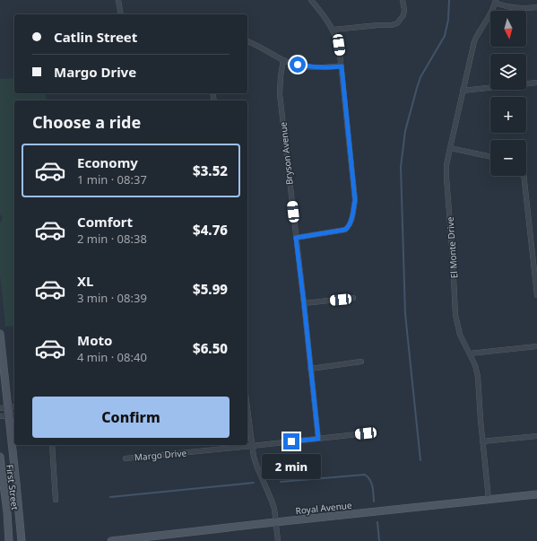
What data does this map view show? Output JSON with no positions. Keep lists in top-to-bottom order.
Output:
{
  "streets": {
    "main road": ["First Street", "Royal Avenue"],
    "street": ["Bryson Avenue", "El Monte Drive", "Margo Drive"]
  },
  "crossings": [
    ["Bryson Avenue", "Margo Drive"],
    ["El Monte Drive", "Royal Avenue"]
  ],
  "north": "bottom",
  "page": {
    "map_buttons": ["+", "−"],
    "banner": ["Catlin Street", "Margo Drive"],
    "heading": "Choose a ride",
    "list": [
      {
        "name": "Economy",
        "note": "1 min · 08:37",
        "value": "$3.52"
      },
      {
        "name": "Comfort",
        "note": "2 min · 08:38",
        "value": "$4.76"
      },
      {
        "name": "XL",
        "note": "3 min · 08:39",
        "value": "$5.99"
      },
      {
        "name": "Moto",
        "note": "4 min · 08:40",
        "value": "$6.50"
      }
    ],
    "buttons": "Confirm",
    "bubble": "2 min"
  }
}
